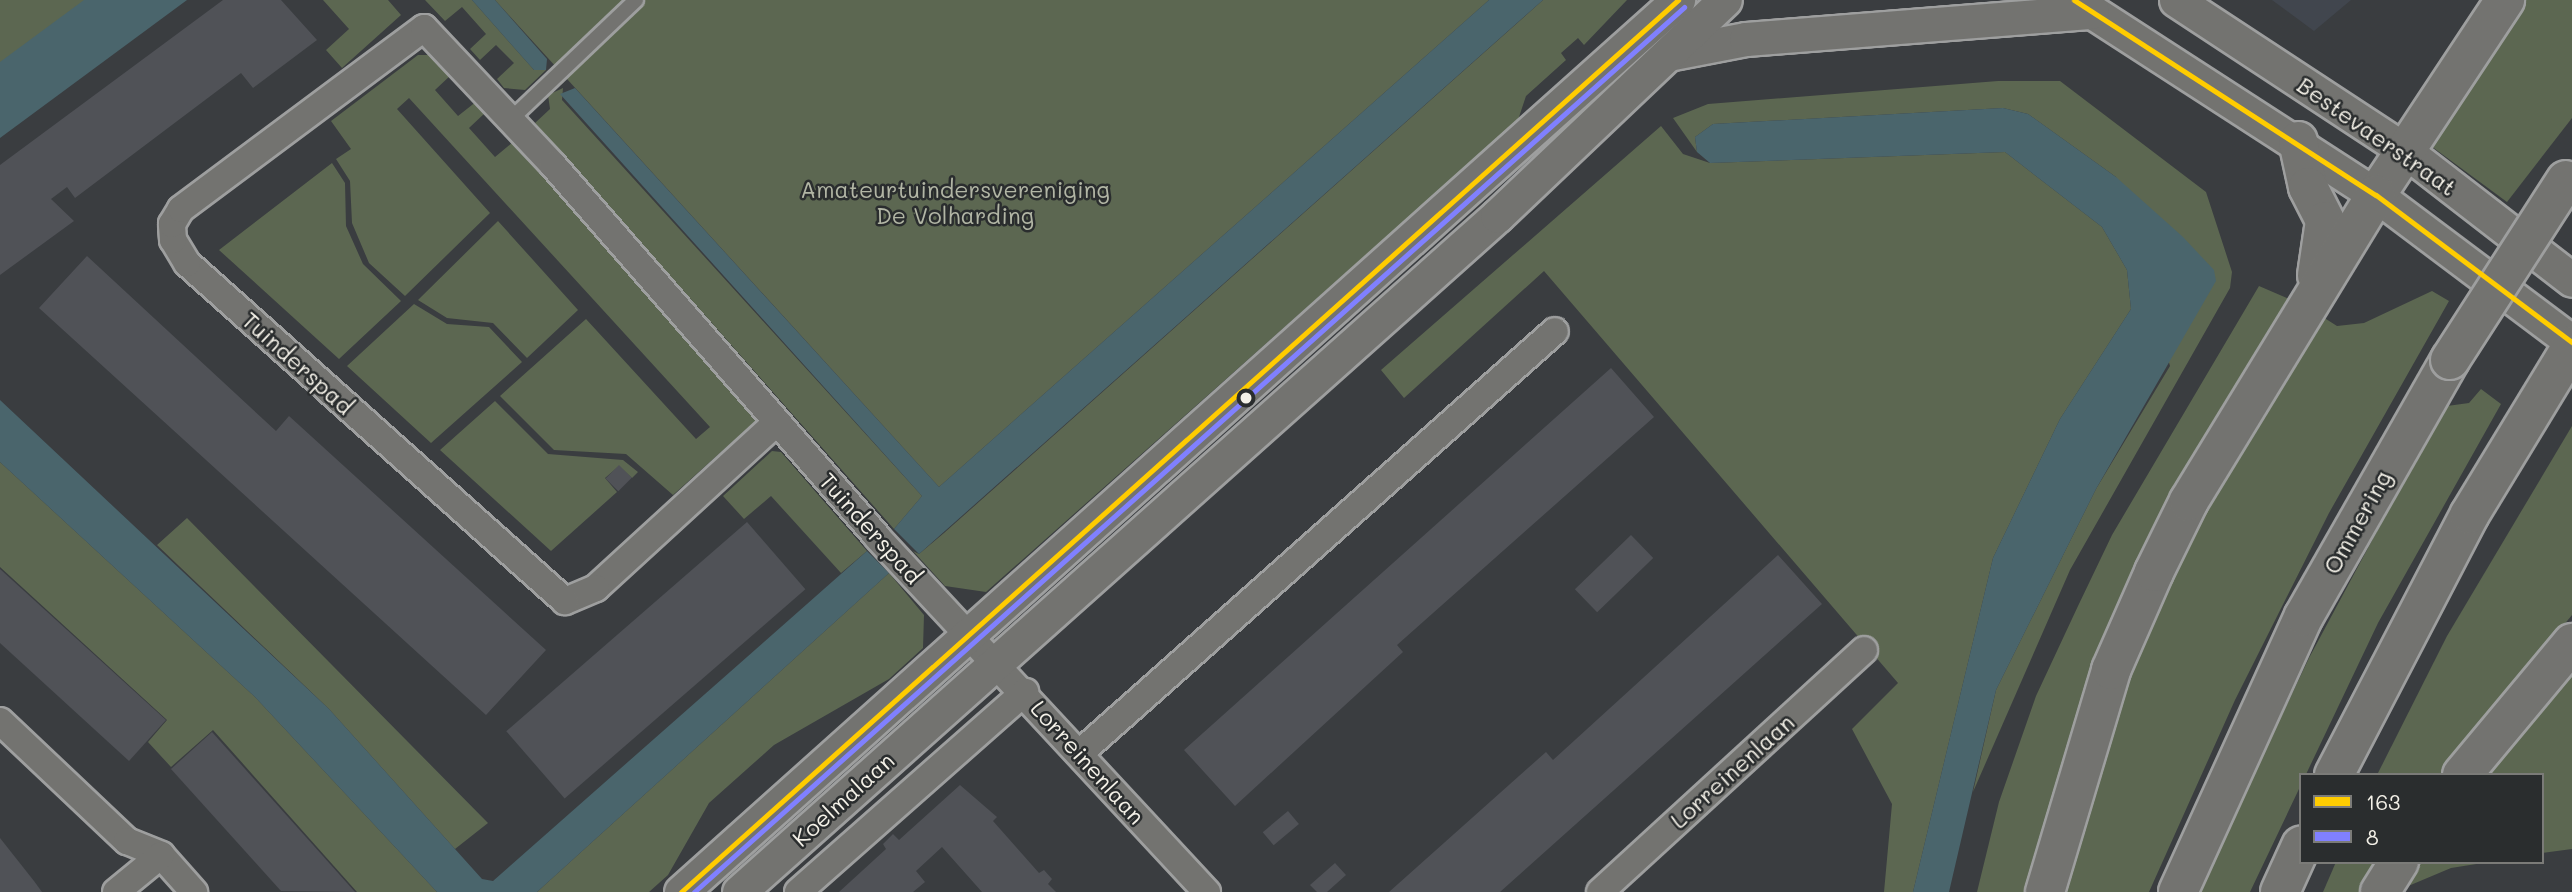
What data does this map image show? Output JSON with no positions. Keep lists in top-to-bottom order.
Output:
{
  "streets": {
    "main road": ["Ommering"],
    "street": [
      "Bestevaerstraat",
      "Tuinderspad",
      "Lorreinenlaan",
      "Koelmalaan"
    ]
  },
  "crossings": [
    ["Tuinderspad", "Lorreinenlaan"],
    ["Tuinderspad", "Koelmalaan"],
    ["Lorreinenlaan", "Koelmalaan"]
  ],
  "parks": ["Amateurtuindersvereniging De Volharding"],
  "lines": ["transit line 163", "transit line 8"],
  "legend": ["163", "8"]
}
